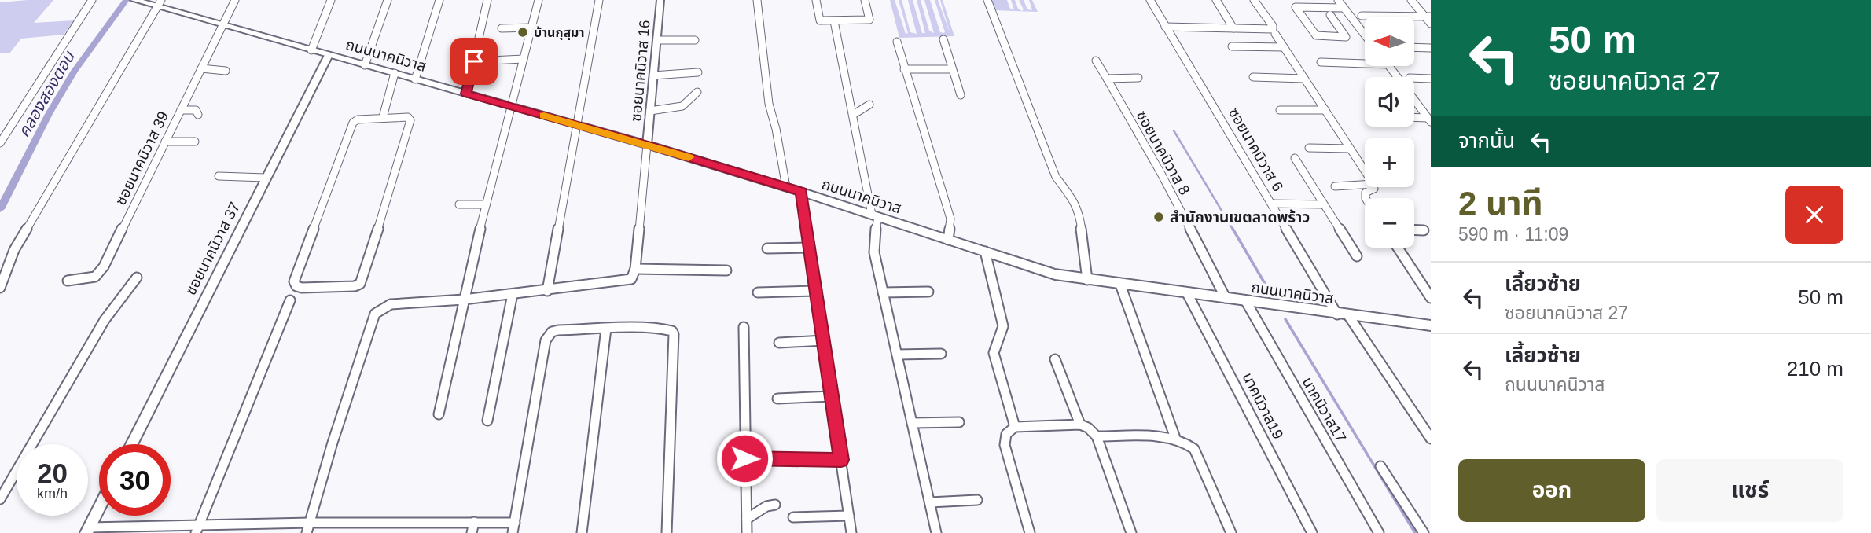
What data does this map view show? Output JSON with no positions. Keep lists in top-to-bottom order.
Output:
{
  "streets": {
    "main road": ["ถนนนาคนิวาส"],
    "street": [
      "ซอยนาคนิวาส 16",
      "ซอยนาคนิวาส 6",
      "ซอยนาคนิวาส 8",
      "ซอยนาคนิวาส 39",
      "ซอยนาคนิวาส 37",
      "นาคนิวาส19",
      "นาคนิวาส17"
    ]
  },
  "crossings": [
    ["ถนนนาคนิวาส", "ซอยนาคนิวาส 16"],
    ["ถนนนาคนิวาส", "ซอยนาคนิวาส 6"],
    ["ถนนนาคนิวาส", "ซอยนาคนิวาส 8"],
    ["ถนนนาคนิวาส", "ซอยนาคนิวาส 39"],
    ["ถนนนาคนิวาส", "ซอยนาคนิวาส 37"],
    ["ถนนนาคนิวาส", "นาคนิวาส19"],
    ["ถนนนาคนิวาส", "นาคนิวาส17"]
  ],
  "water": ["คลองสองตอน"],
  "places": ["บ้านกุสุมา", "สำนักงานเขตลาดพร้าว"],
  "north": "left",
  "page": {
    "turn": ["50 m", "ซอยนาคนิวาส 27"],
    "map_buttons": ["+", "−"],
    "then": "จากนั้น",
    "heading": ["2 นาที", "590 m · 11:09"],
    "list": [
      {
        "name": "เลี้ยวซ้าย",
        "note": "ซอยนาคนิวาส 27",
        "value": "50 m"
      },
      {
        "name": "เลี้ยวซ้าย",
        "note": "ถนนนาคนิวาส",
        "value": "210 m"
      }
    ],
    "speed": "20 km/h",
    "limit": "30",
    "buttons": ["ออก", "แชร์"]
  }
}
